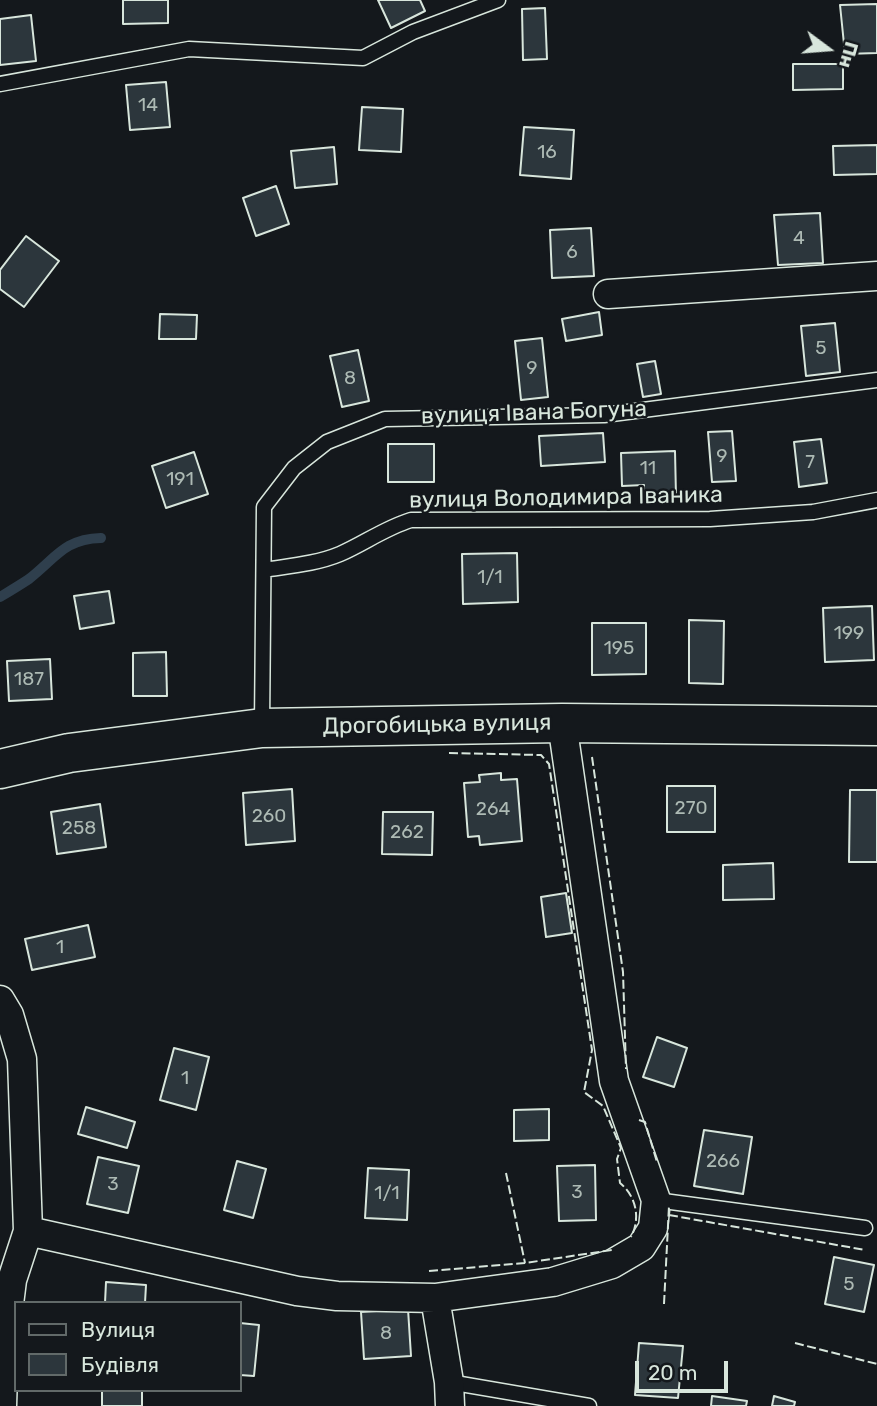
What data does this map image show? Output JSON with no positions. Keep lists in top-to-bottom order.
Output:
{
  "streets": {
    "street": ["Дрогобицька вулиця"],
    "lane": ["вулиця Івана Богуна", "вулиця Володимира Іваника"]
  },
  "crossings": [
    ["вулиця Івана Богуна", "вулиця Володимира Іваника"]
  ],
  "house_numbers": [
    "14",
    "16",
    "4",
    "6",
    "5",
    "9",
    "8",
    "9",
    "7",
    "11",
    "191",
    "1/1",
    "199",
    "195",
    "187",
    "270",
    "264",
    "260",
    "258",
    "262",
    "1",
    "1",
    "266",
    "3",
    "3",
    "1/1",
    "5",
    "8"
  ],
  "legend": ["Вулиця", "Будівля"],
  "scale_bar": "20 m",
  "north": "right"
}
